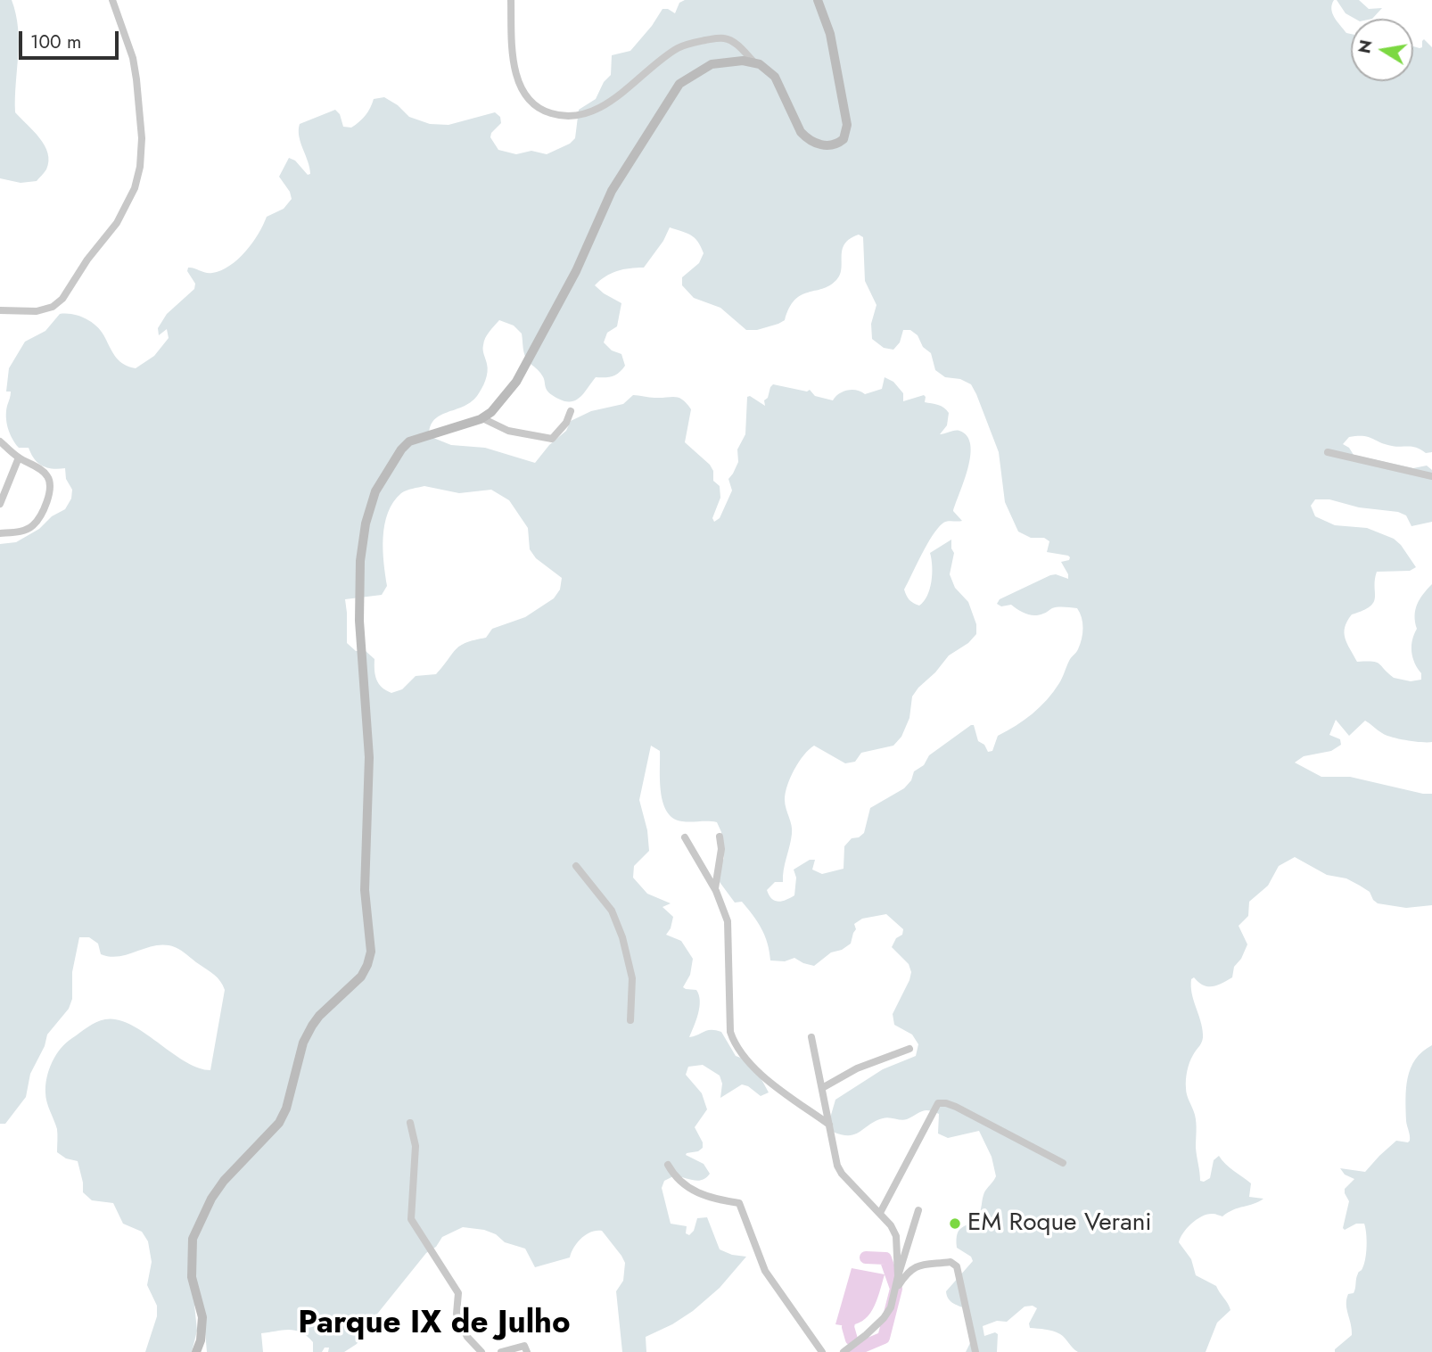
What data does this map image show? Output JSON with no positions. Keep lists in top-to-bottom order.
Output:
{
  "districts": ["Parque IX de Julho"],
  "places": ["EM Roque Verani"],
  "scale_bar": "100 m",
  "north": "left"
}
